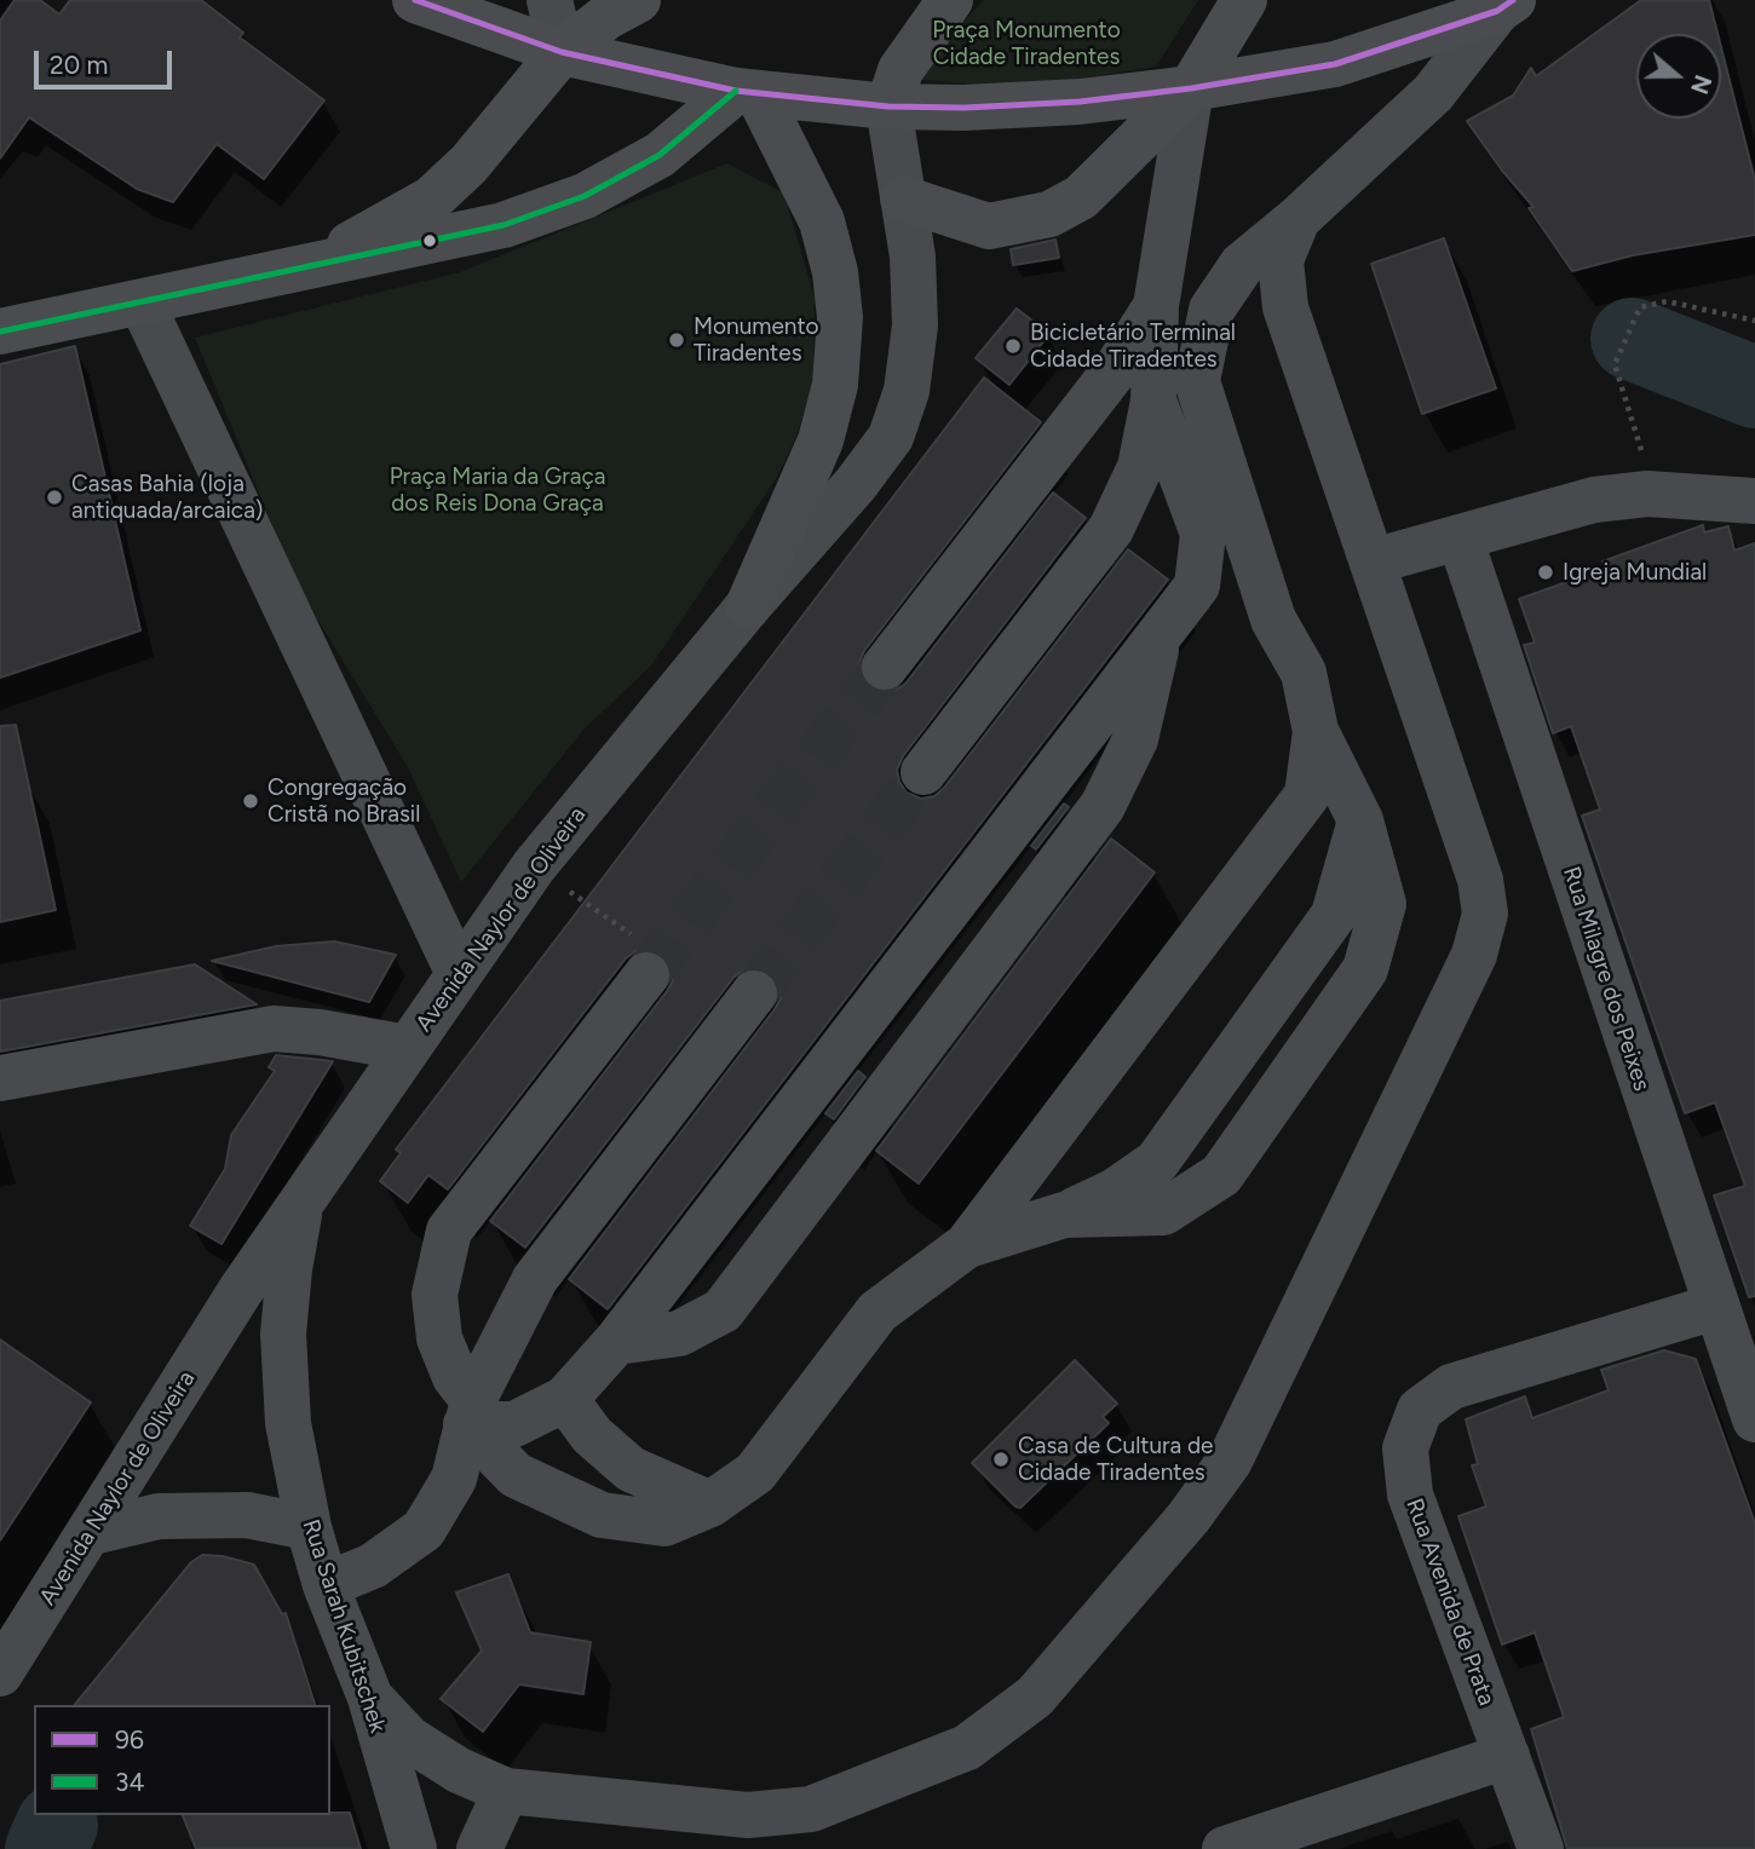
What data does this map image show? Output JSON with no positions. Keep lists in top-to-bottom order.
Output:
{
  "streets": {
    "street": [
      "Avenida Naylor de Oliveira",
      "Rua Milagre dos Peixes",
      "Rua Avenida de Prata",
      "Rua Sarah Kubitschek"
    ]
  },
  "crossings": [
    ["Avenida Naylor de Oliveira", "Rua Sarah Kubitschek"],
    ["Rua Milagre dos Peixes", "Rua Avenida de Prata"]
  ],
  "parks": ["Praça Monumento Cidade Tiradentes", "Praça Maria da Graça dos Reis Dona Graça"],
  "places": [
    "Monumento Tiradentes",
    "Bicicletário Terminal Cidade Tiradentes",
    "Casas Bahia (loja antiquada/arcaica)",
    "Igreja Mundial",
    "Congregação Cristã no Brasil",
    "Casa de Cultura de Cidade Tiradentes"
  ],
  "lines": ["transit line 96", "transit line 34"],
  "legend": ["96", "34"],
  "scale_bar": "20 m",
  "north": "right"
}
